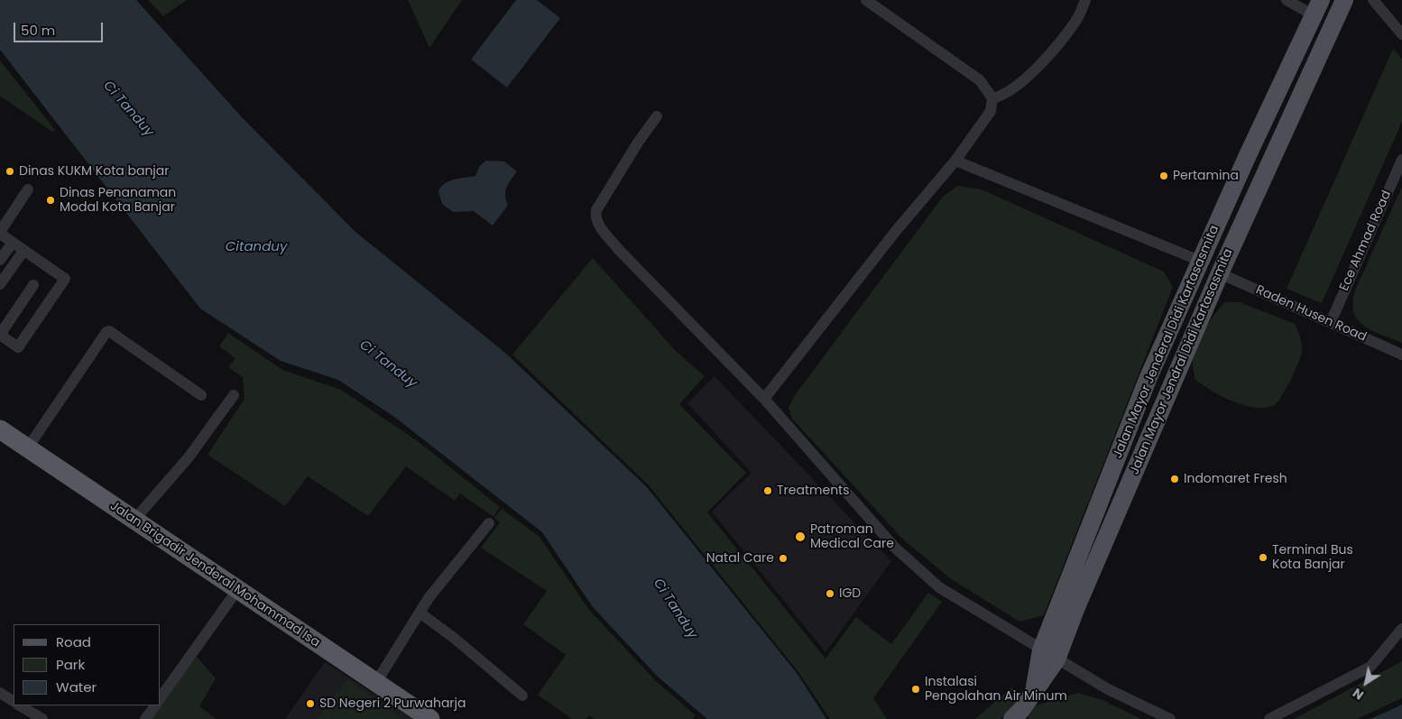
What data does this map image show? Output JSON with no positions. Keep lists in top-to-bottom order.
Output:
{
  "streets": {
    "highway": ["Jalan Brigadir Jenderal Mohammad Isa"],
    "main road": ["Jalan Mayor Jenderal Didi Kartasasmita", "Jalan Mayor Jendral Didi Kartasasmita"],
    "street": ["Ece Ahmad Road", "Raden Husen Road"]
  },
  "crossings": [
    ["Ece Ahmad Road", "Raden Husen Road"],
    ["Raden Husen Road", "Jalan Mayor Jendral Didi Kartasasmita"],
    ["Jalan Mayor Jenderal Didi Kartasasmita", "Jalan Mayor Jendral Didi Kartasasmita"]
  ],
  "water": ["Ci Tanduy", "Citanduy"],
  "places": [
    "Dinas KUKM Kota banjar",
    "Pertamina",
    "Dinas Penanaman Modal Kota Banjar",
    "Indomaret Fresh",
    "Treatments",
    "Patroman Medical Care",
    "Terminal Bus Kota Banjar",
    "Natal Care",
    "IGD",
    "Instalasi Pengolahan Air Minum",
    "SD Negeri 2 Purwaharja"
  ],
  "legend": ["Road", "Park", "Water"],
  "scale_bar": "50 m",
  "north": "bottom left"
}
